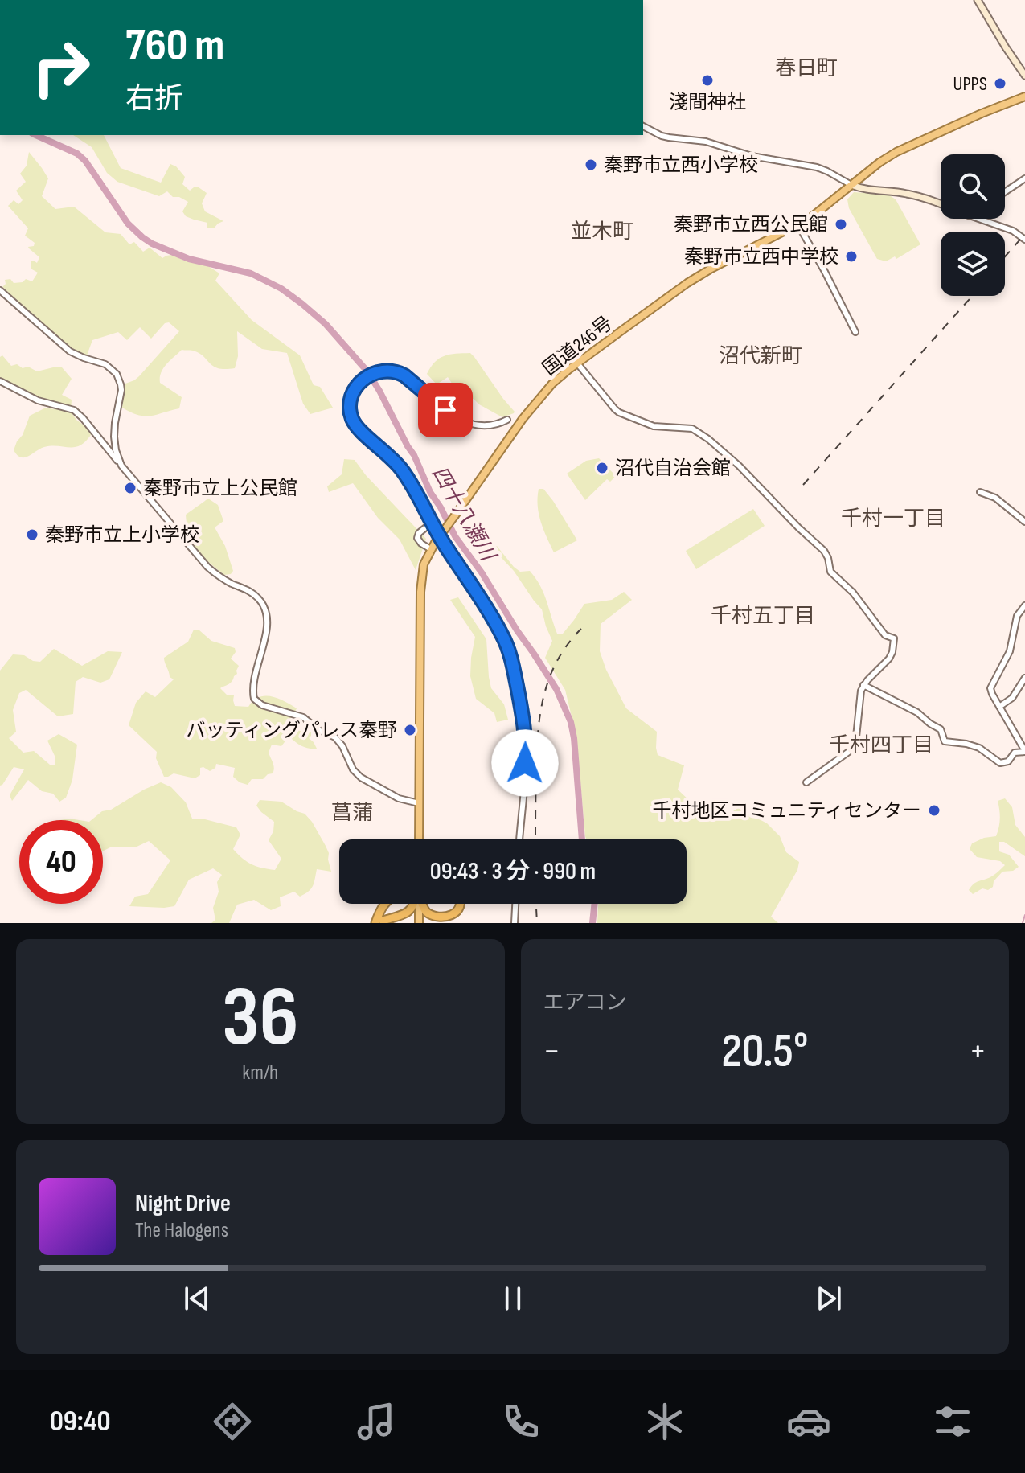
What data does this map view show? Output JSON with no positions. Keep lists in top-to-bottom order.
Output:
{
  "streets": {
    "highway": ["国道246号"]
  },
  "districts": [
    "春日町",
    "並木町",
    "沼代新町",
    "千村一丁目",
    "千村五丁目",
    "千村四丁目",
    "菖蒲"
  ],
  "water": ["四十八瀬川"],
  "places": [
    "淺間神社",
    "UPPS",
    "秦野市立西小学校",
    "秦野市立西公民館",
    "秦野市立西中学校",
    "沼代自治会館",
    "秦野市立上公民館",
    "秦野市立上小学校",
    "バッティングパレス秦野",
    "千村地区コミュニティセンター"
  ],
  "page": {
    "turn": ["760 m", "右折"],
    "limit": "40",
    "trip": "09:43 · 3 分 · 990 m",
    "tile": [
      ["36", "km/h"],
      "エアコン"
    ],
    "heat": ["−", "20.5°", "+"],
    "song": ["Night Drive", "The Halogens"],
    "tabs": "09:40"
  }
}
